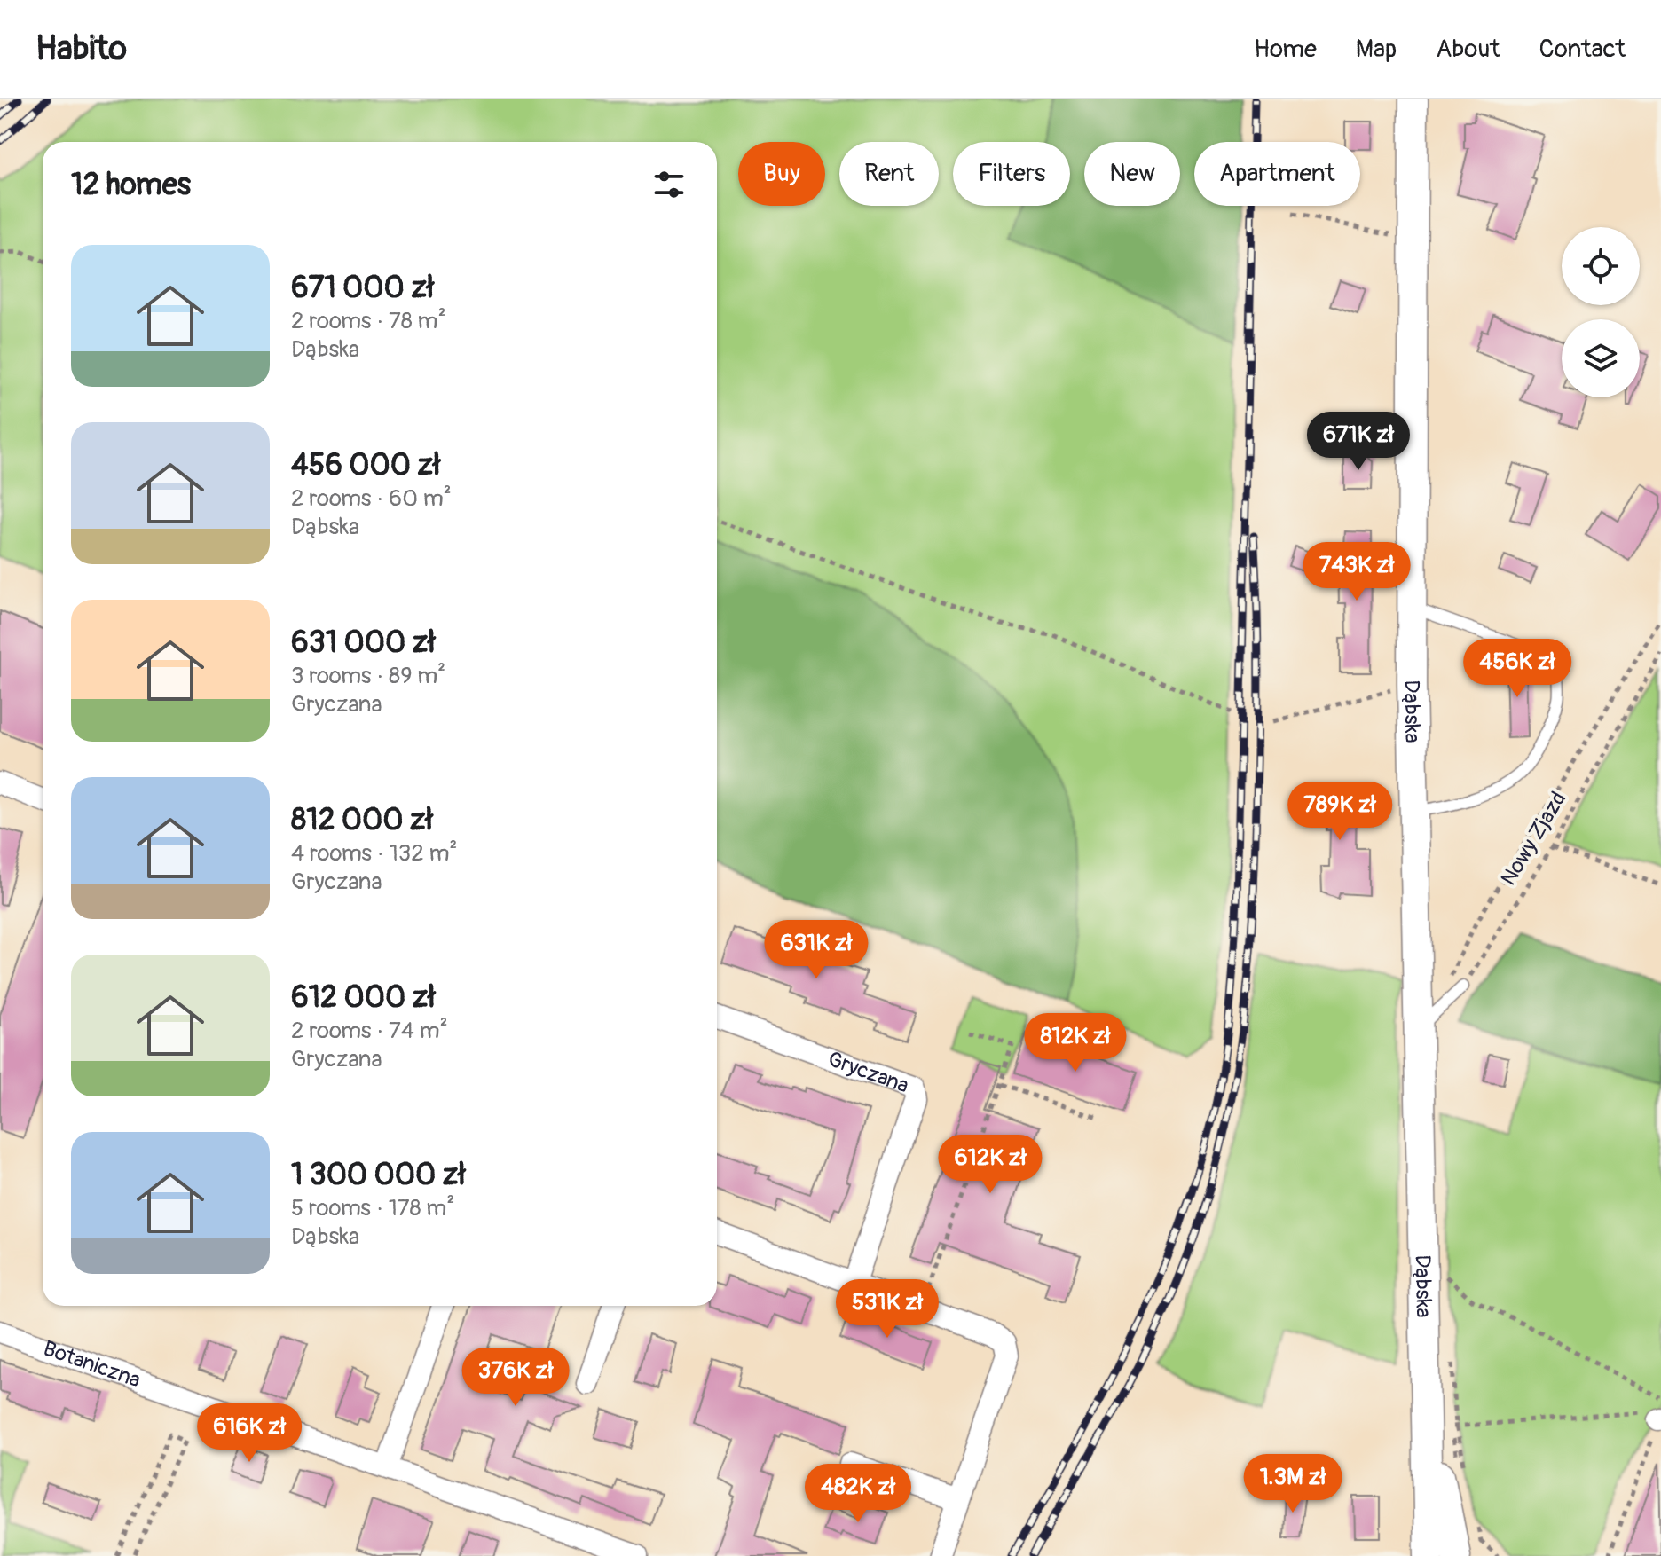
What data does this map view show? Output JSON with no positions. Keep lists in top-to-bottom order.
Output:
{
  "streets": {
    "street": ["Dąbska", "Gryczana", "Botaniczna"],
    "path": ["Nowy Zjazd"]
  },
  "page": {
    "header": "Habito",
    "nav": [
      "Home",
      "Map",
      "About",
      "Contact"
    ],
    "chip": [
      "Buy",
      "Rent",
      "Filters",
      "New",
      "Apartment"
    ],
    "heading": "12 homes",
    "list": [
      {
        "name": "671 000 zł",
        "note": "2 rooms · 78 m² · Dąbska"
      },
      {
        "name": "456 000 zł",
        "note": "2 rooms · 60 m² · Dąbska"
      },
      {
        "name": "631 000 zł",
        "note": "3 rooms · 89 m² · Gryczana"
      },
      {
        "name": "812 000 zł",
        "note": "4 rooms · 132 m² · Gryczana"
      },
      {
        "name": "612 000 zł",
        "note": "2 rooms · 74 m² · Gryczana"
      },
      {
        "name": "1 300 000 zł",
        "note": "5 rooms · 178 m² · Dąbska"
      }
    ],
    "price": [
      "671K zł",
      "743K zł",
      "456K zł",
      "789K zł",
      "631K zł",
      "812K zł",
      "612K zł",
      "531K zł",
      "376K zł",
      "616K zł",
      "1.3M zł",
      "482K zł"
    ]
  }
}
